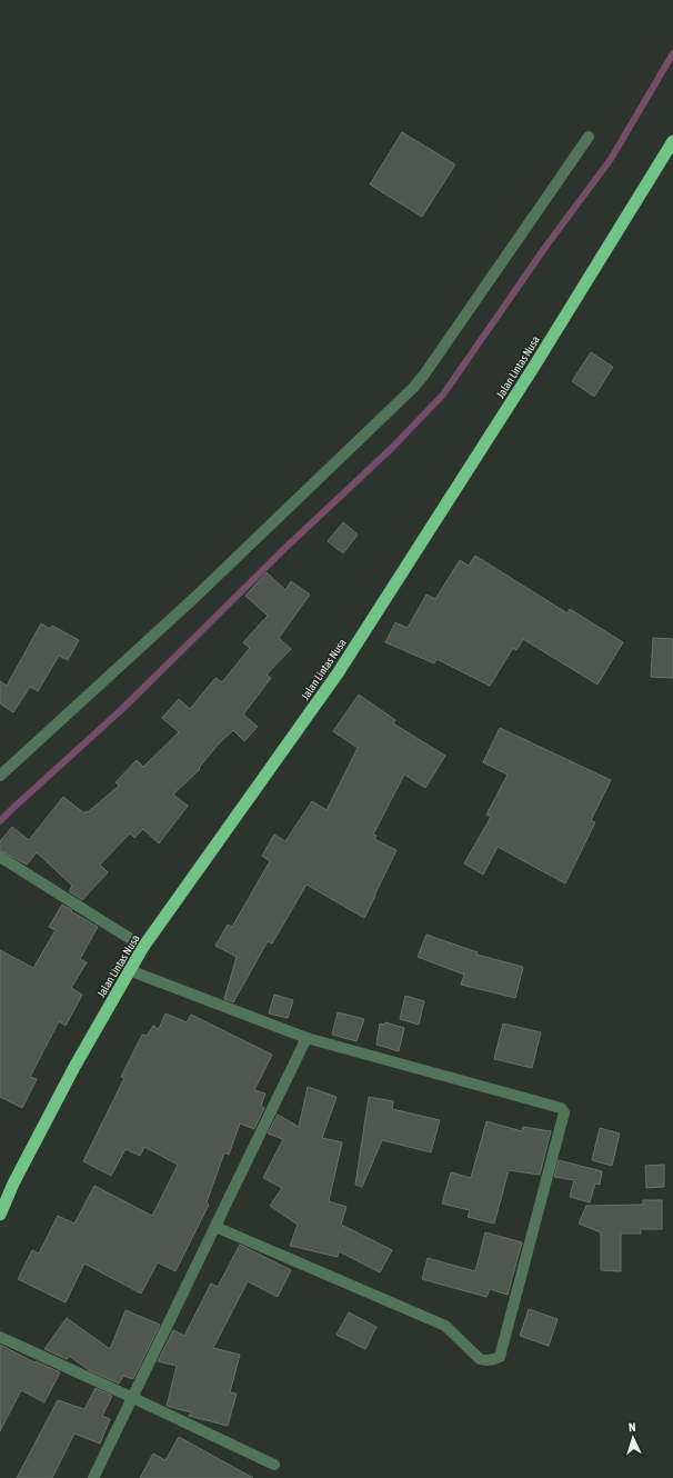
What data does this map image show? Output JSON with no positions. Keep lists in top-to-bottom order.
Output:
{
  "streets": {
    "highway": ["Jalan Lintas Nusa"]
  },
  "north": "top"
}
